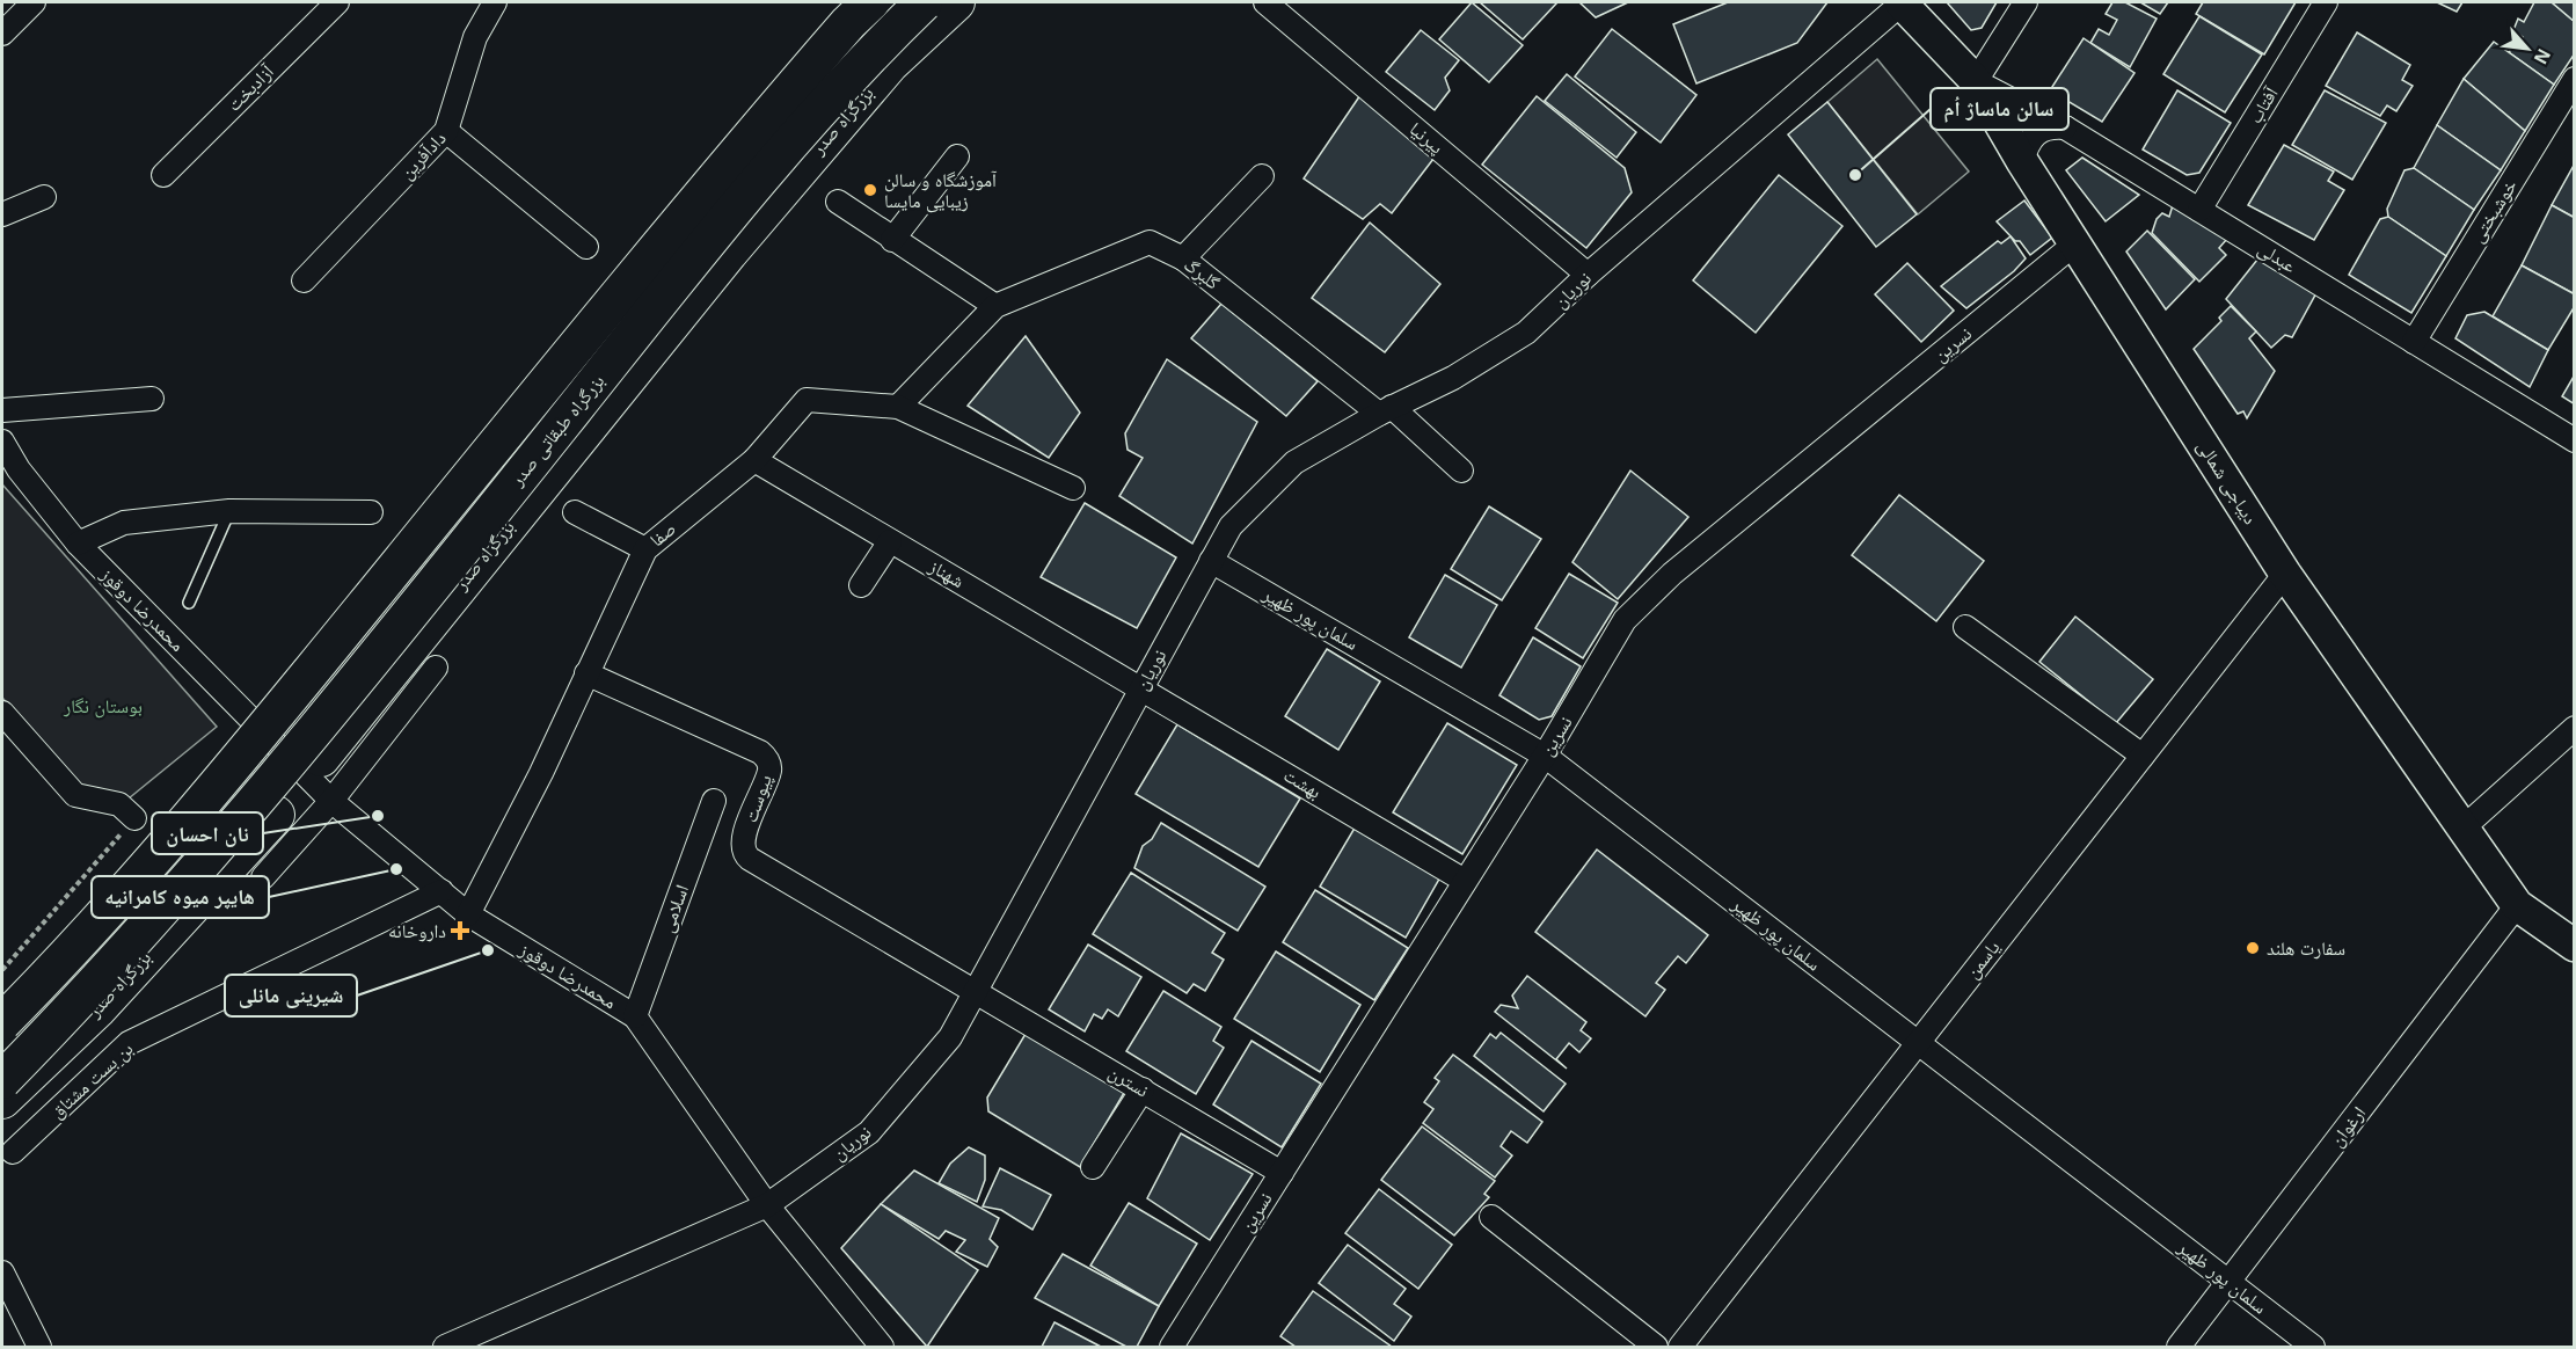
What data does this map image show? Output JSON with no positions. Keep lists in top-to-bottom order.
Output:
{
  "streets": {
    "highway": ["بزرگراه صدر", "بزرگراه طبقاتی صدر"],
    "main road": ["دیباجی شمالی"],
    "street": [
      "آزادبخت",
      "آفتاب",
      "پیرنیا",
      "دادآفرین",
      "خوشبختی",
      "عبدلی",
      "گلبرگ",
      "نوریان",
      "نسرین",
      "صفا",
      "شهناز",
      "محمدرضا دوقوز",
      "سلمان پور ظهیر",
      "بهشت",
      "پیوست",
      "اسلامی",
      "یاسمن",
      "بن بست مشتاق",
      "نسترن",
      "ارغوان"
    ]
  },
  "crossings": [
    ["آفتاب", "عبدلی"],
    ["پیرنیا", "نوریان"],
    ["خوشبختی", "عبدلی"],
    ["عبدلی", "دیباجی شمالی"],
    ["گلبرگ", "نوریان"],
    ["نوریان", "دیباجی شمالی"],
    ["نوریان", "شهناز"],
    ["نوریان", "محمدرضا دوقوز"],
    ["نوریان", "سلمان پور ظهیر"],
    ["نوریان", "بهشت"],
    ["نوریان", "پیوست"],
    ["نوریان", "نسترن"],
    ["نسرین", "دیباجی شمالی"],
    ["نسرین", "سلمان پور ظهیر"],
    ["نسرین", "بهشت"],
    ["نسرین", "نسترن"],
    ["دیباجی شمالی", "یاسمن"],
    ["دیباجی شمالی", "ارغوان"],
    ["صفا", "شهناز"],
    ["صفا", "محمدرضا دوقوز"],
    ["صفا", "پیوست"],
    ["شهناز", "بهشت"],
    ["محمدرضا دوقوز", "اسلامی"],
    ["محمدرضا دوقوز", "بن بست مشتاق"],
    ["سلمان پور ظهیر", "یاسمن"],
    ["سلمان پور ظهیر", "ارغوان"],
    ["پیوست", "نسترن"]
  ],
  "parks": ["بوستان نگار"],
  "places": {
    "other": [
      "سالن ماساژ اُم",
      "آموزشگاه و سالن زیبایی مایسا",
      "نان احسان",
      "هایپر میوه کامرانیه",
      "سفارت هلند",
      "شیرینی مانلی"
    ],
    "health": ["داروخانه"]
  },
  "north": "bottom right"
}
